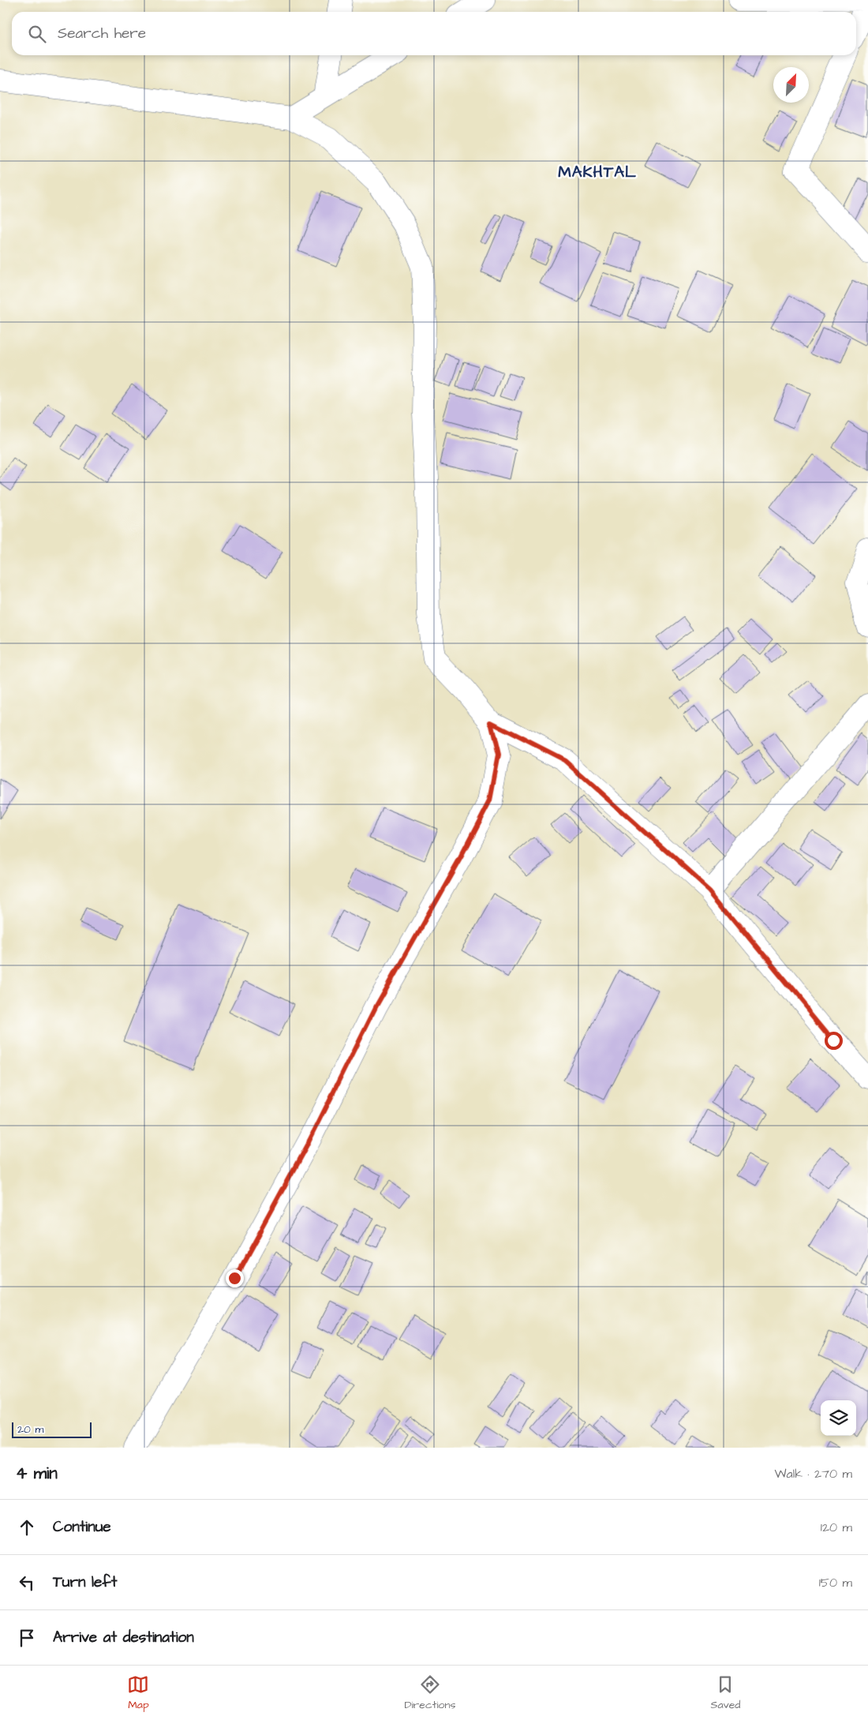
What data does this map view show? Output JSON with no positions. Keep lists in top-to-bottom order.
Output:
{
  "districts": ["MAKHTAL"],
  "scale_bar": "20 m",
  "north": "top right",
  "page": {
    "search": "Search here",
    "scale": "20 m",
    "heading": ["4 min", "Walk · 270 m"],
    "list": [
      ["Continue", "120 m"],
      ["Turn left", "150 m"],
      "Arrive at destination"
    ],
    "nav": ["Map", "Directions", "Saved"]
  }
}
